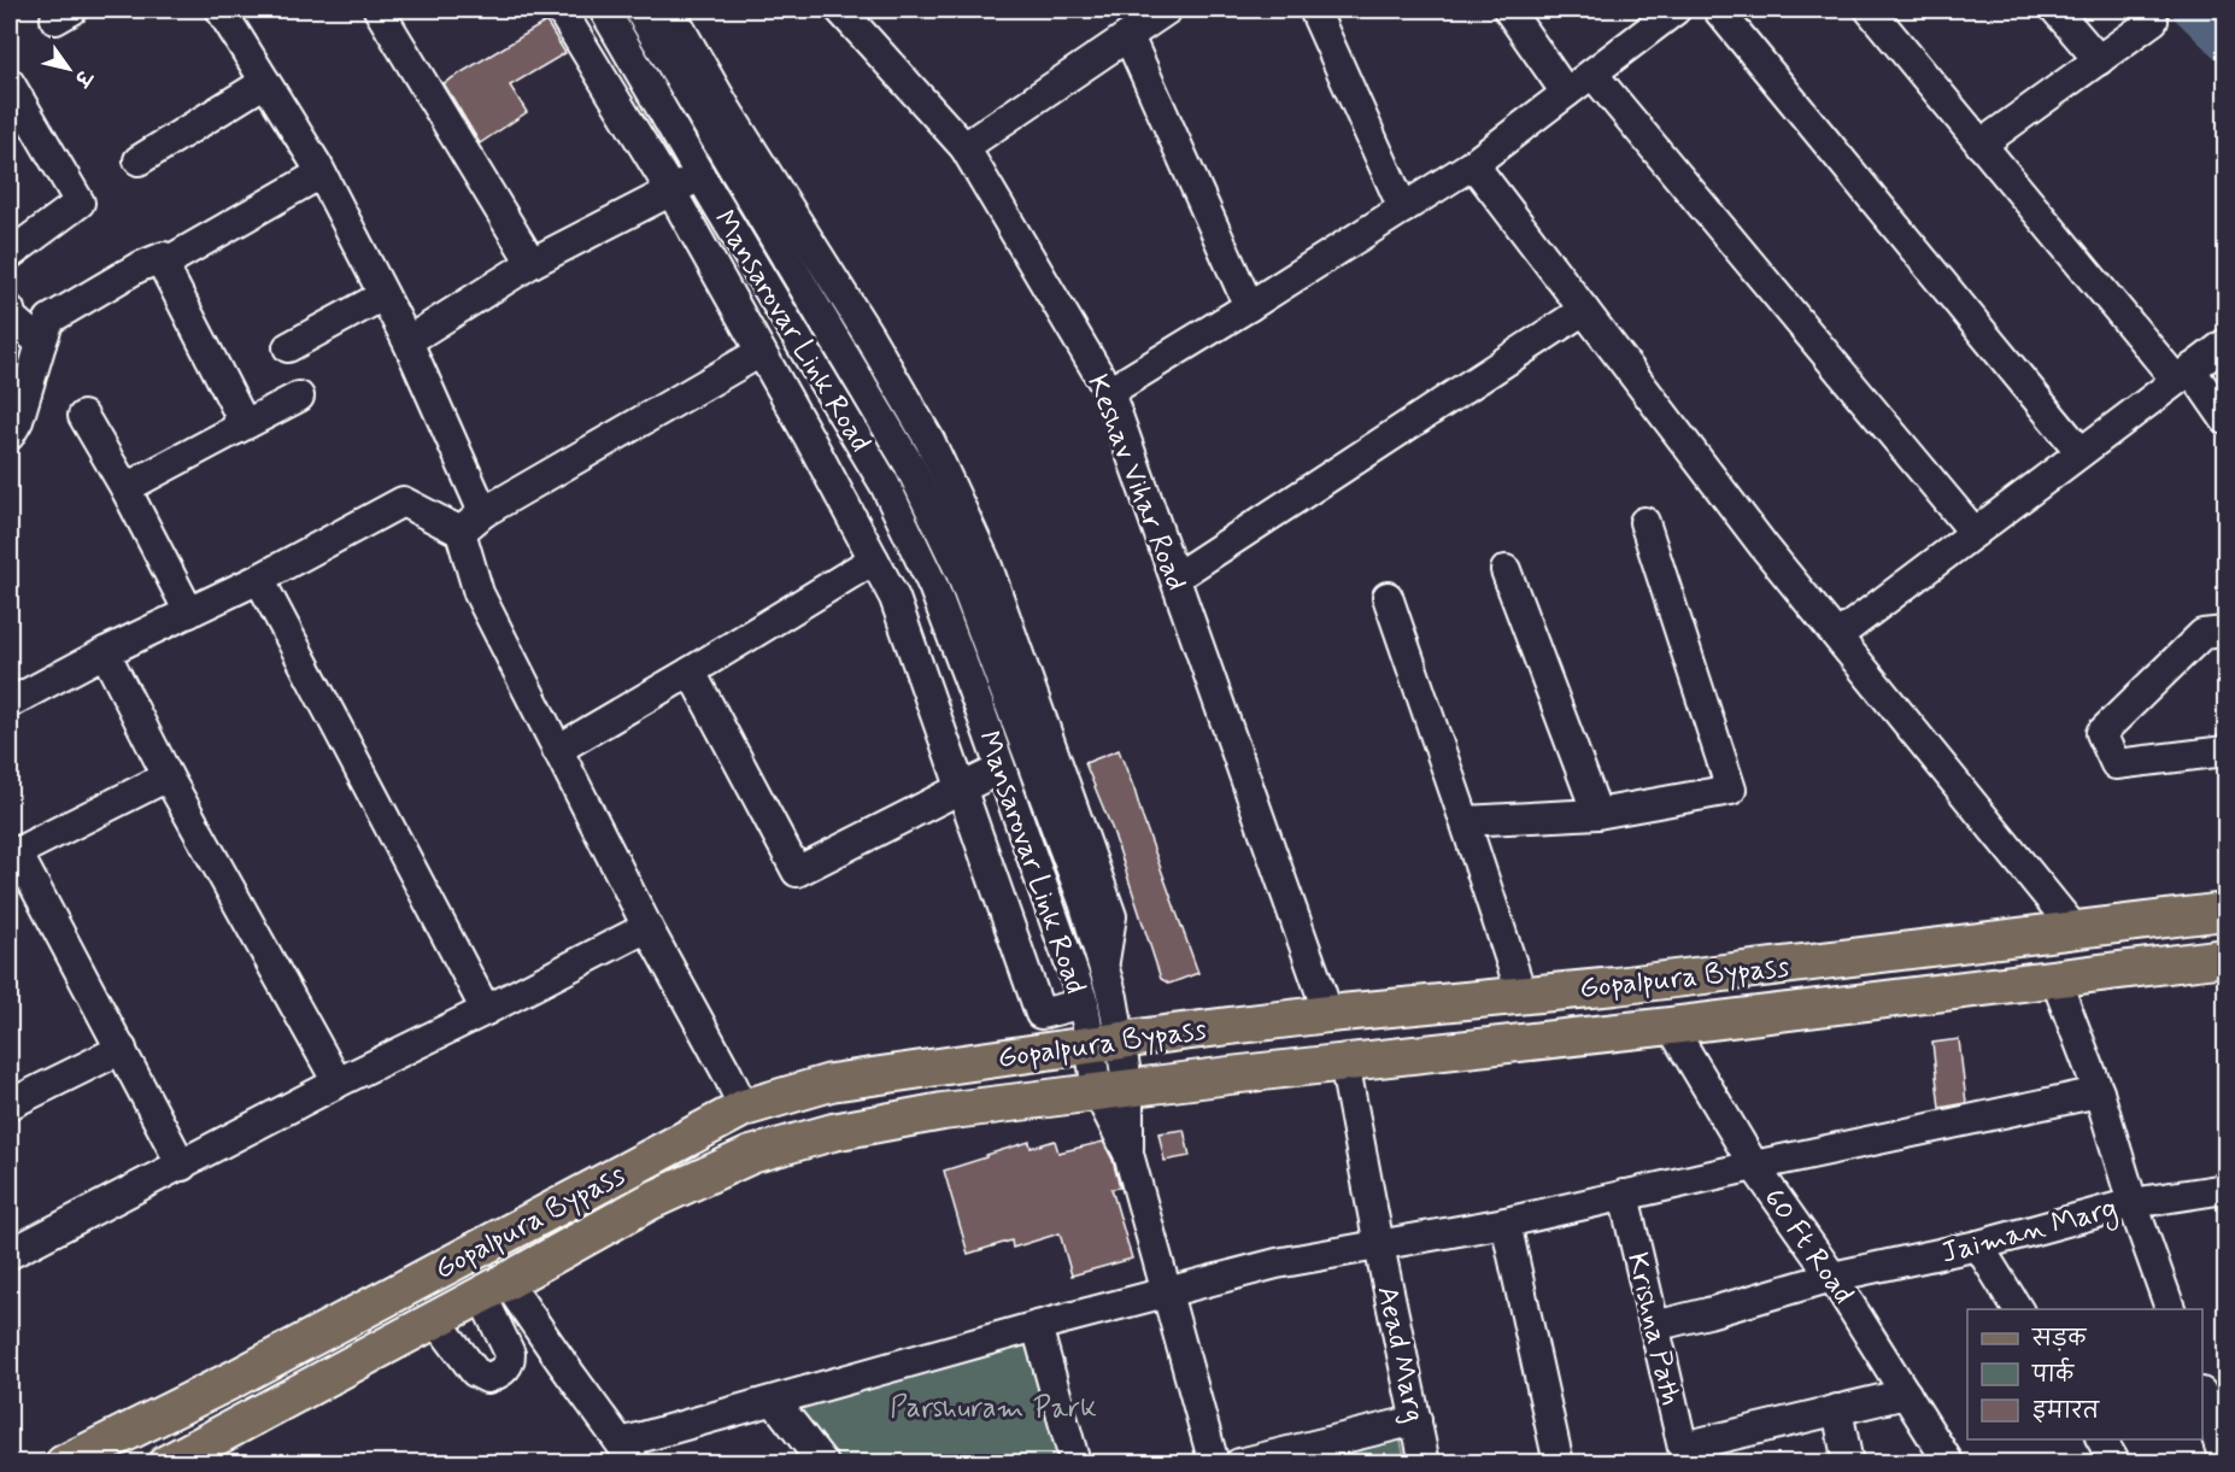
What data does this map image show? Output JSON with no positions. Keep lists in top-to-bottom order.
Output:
{
  "streets": {
    "main road": ["Gopalpura Bypass"],
    "street": [
      "Mansarovar Link Road",
      "Keshav Vihar Road",
      "Jaiman Marg",
      "60 Ft Road",
      "Krishna Path",
      "Aead Marg"
    ]
  },
  "crossings": [
    ["Mansarovar Link Road", "Gopalpura Bypass"],
    ["Keshav Vihar Road", "Gopalpura Bypass"],
    ["Gopalpura Bypass", "60 Ft Road"],
    ["Gopalpura Bypass", "Aead Marg"],
    ["Jaiman Marg", "60 Ft Road"],
    ["Jaiman Marg", "Krishna Path"]
  ],
  "parks": ["Parshuram Park"],
  "legend": ["सड़क", "पार्क", "इमारत"],
  "north": "bottom right"
}
